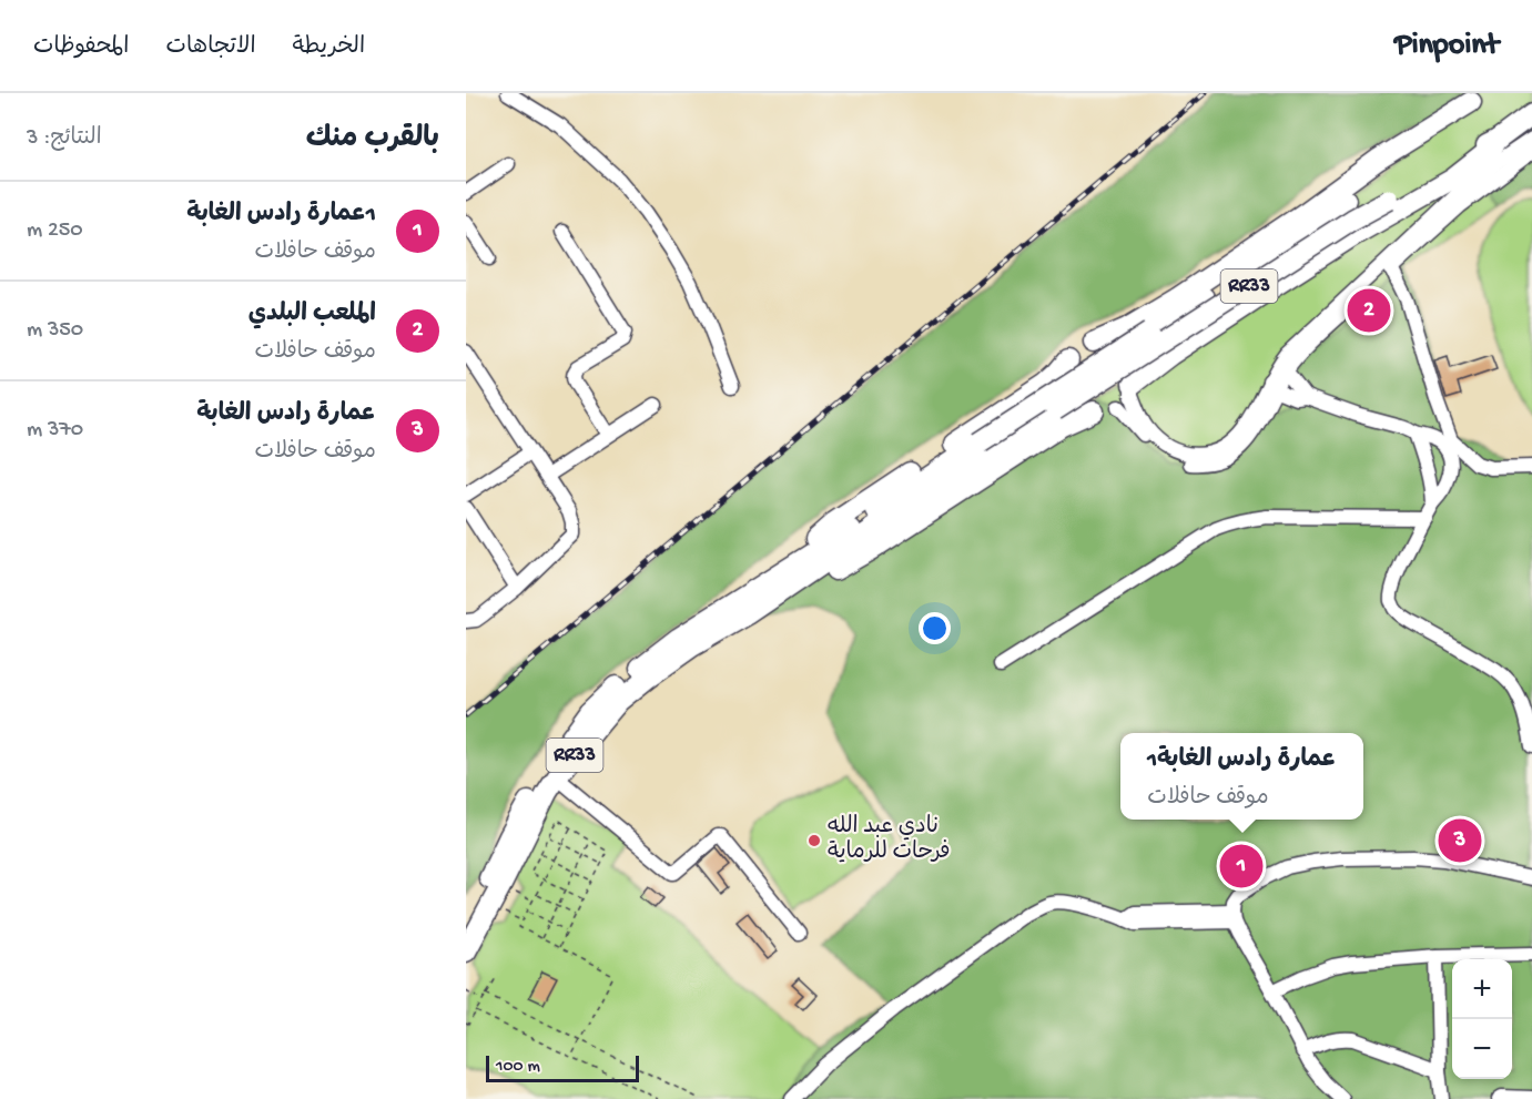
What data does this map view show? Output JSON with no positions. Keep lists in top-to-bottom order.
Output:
{
  "streets": {
    "highway": ["RR33"]
  },
  "places": ["نادي عبد الله فرحات للرماية"],
  "scale_bar": "100 m",
  "page": {
    "header": "Pinpoint",
    "nav": ["الخريطة", "الاتجاهات", "المحفوظات"],
    "heading": ["بالقرب منك", "النتائج: 3"],
    "list": [
      {
        "mark": "1",
        "name": "1عمارة رادس الغابة",
        "note": "موقف حافلات",
        "value": "250 m"
      },
      {
        "mark": "2",
        "name": "الملعب البلدي",
        "note": "موقف حافلات",
        "value": "350 m"
      },
      {
        "mark": "3",
        "name": "عمارة رادس الغابة",
        "note": "موقف حافلات",
        "value": "370 m"
      }
    ],
    "pins": ["2", "3", "1"],
    "popup": ["1عمارة رادس الغابة", "موقف حافلات"],
    "map_buttons": ["+", "−"],
    "scale": "100 m"
  }
}
